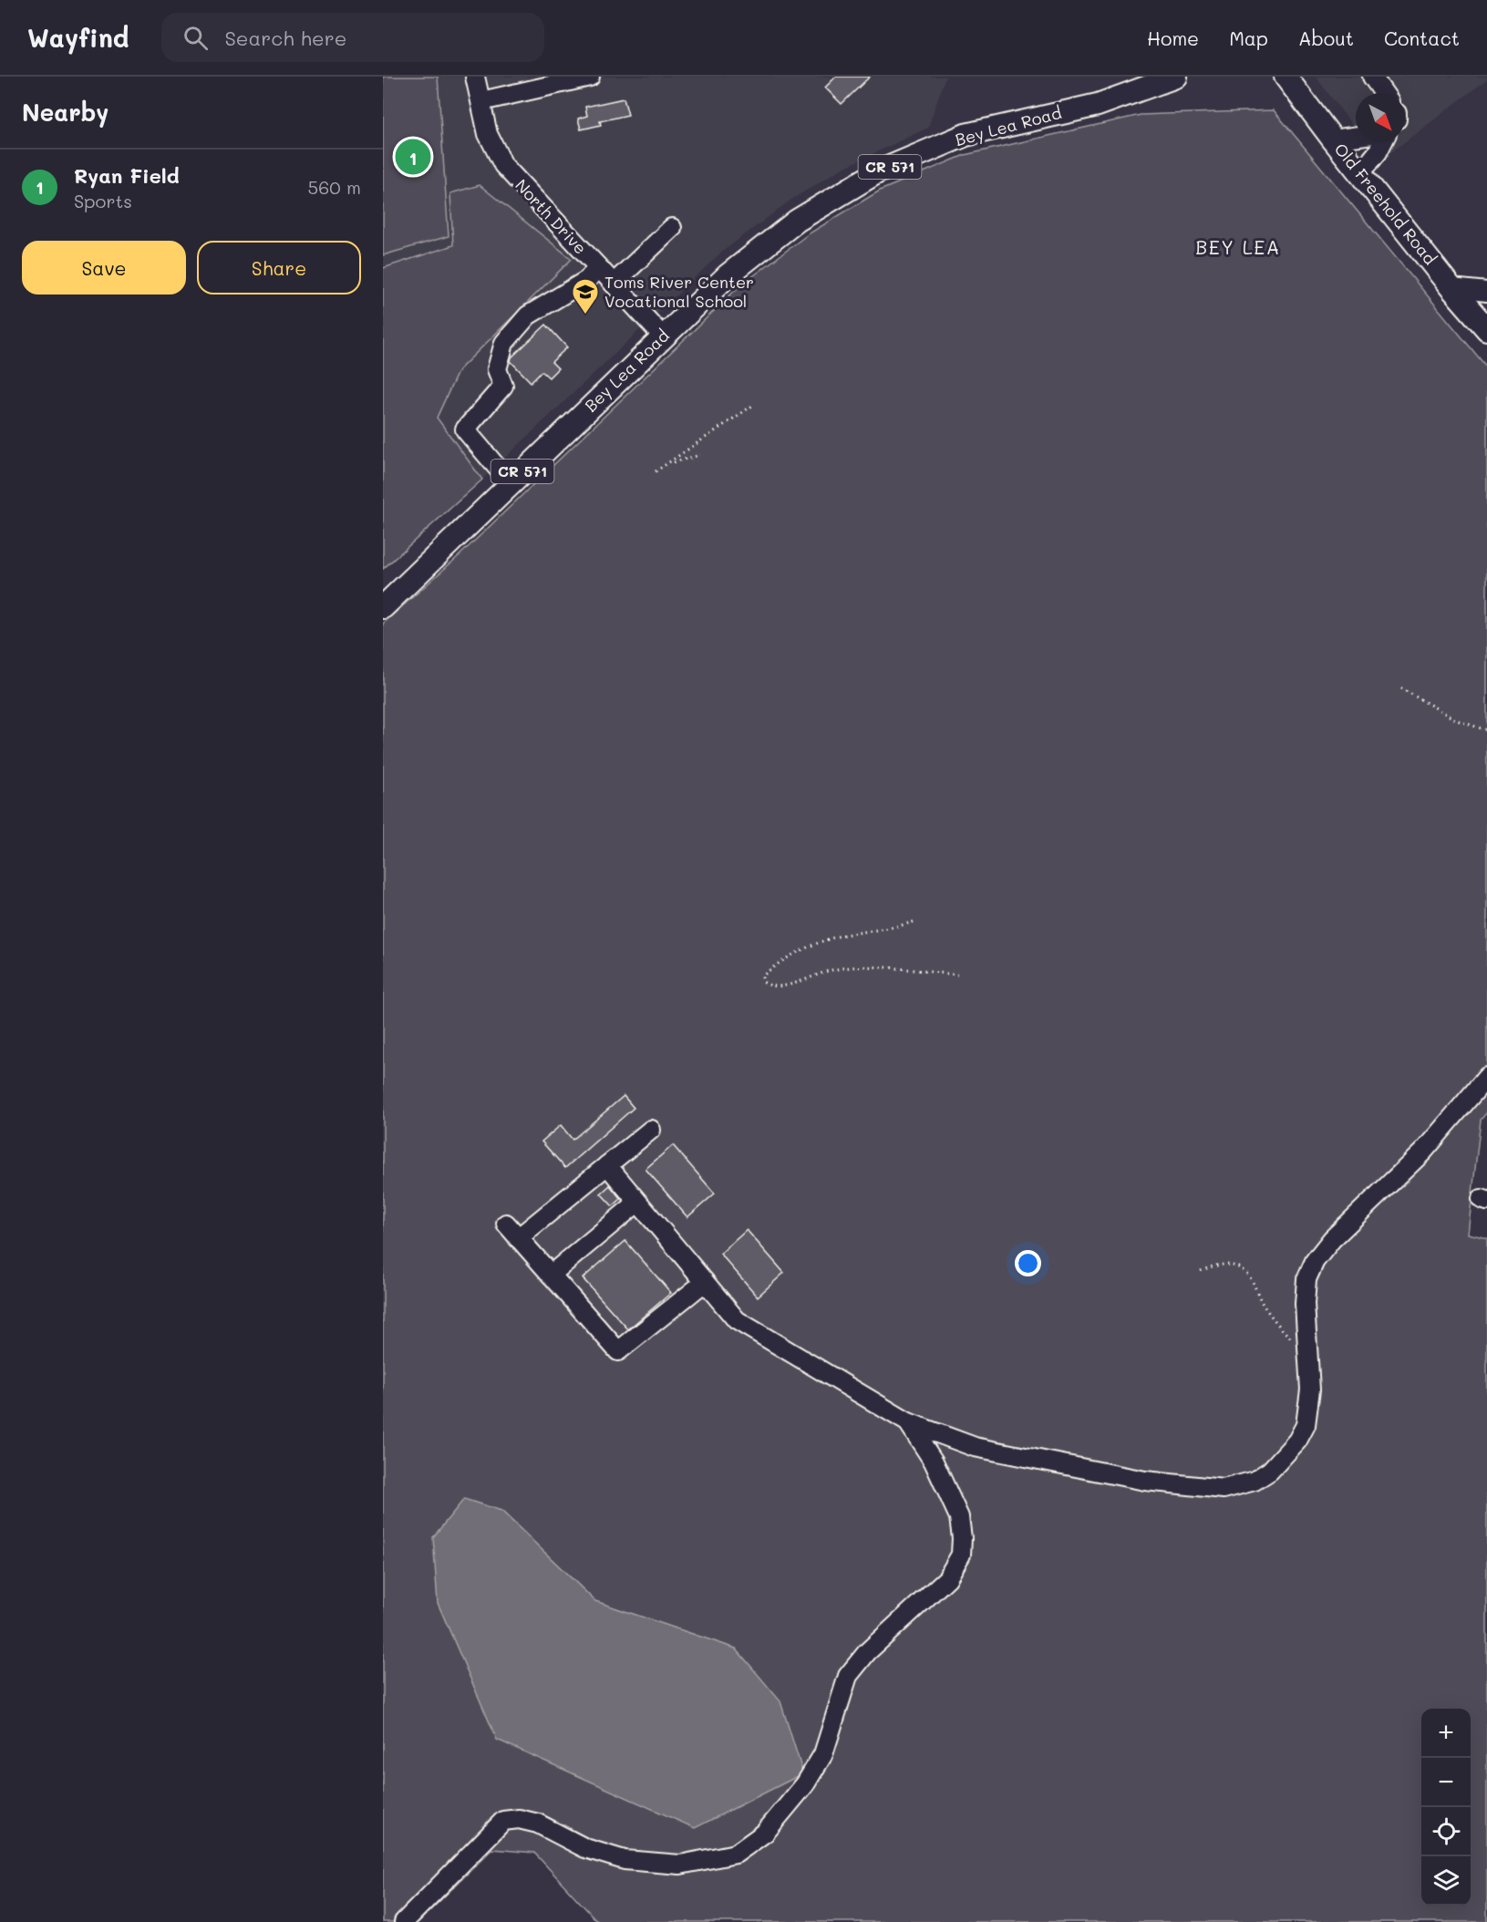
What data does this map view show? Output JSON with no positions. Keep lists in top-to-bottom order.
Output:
{
  "streets": {
    "main road": ["Bey Lea Road", "CR 571", "Old Freehold Road"],
    "street": ["North Drive"]
  },
  "crossings": [
    ["Bey Lea Road", "North Drive"]
  ],
  "districts": ["BEY LEA"],
  "places": {
    "school or university": ["Toms River Center Vocational School"]
  },
  "north": "bottom right",
  "page": {
    "header": "Wayfind",
    "search": "Search here",
    "nav": [
      "Home",
      "Map",
      "About",
      "Contact"
    ],
    "heading": "Nearby",
    "pins": "1",
    "list": [
      {
        "mark": "1",
        "name": "Ryan Field",
        "note": "Sports",
        "value": "560 m"
      }
    ],
    "buttons": ["Save", "Share"],
    "map_buttons": ["+", "−"]
  }
}
